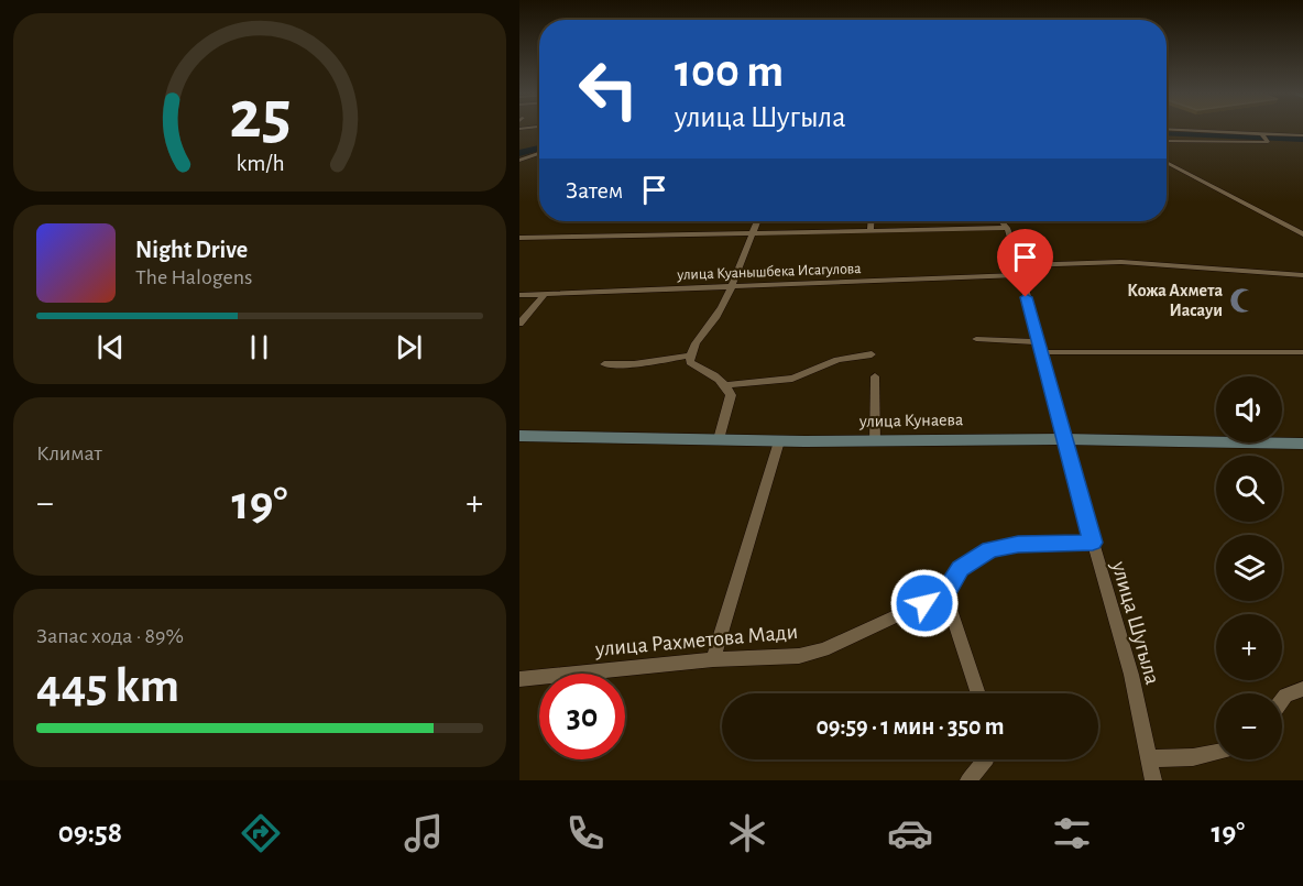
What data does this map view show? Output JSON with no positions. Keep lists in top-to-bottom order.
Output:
{
  "streets": {
    "main road": ["улица Кунаева"],
    "street": ["улица Куанышбека Исагулова", "улица Шугыла", "улица Рахметова Мади"]
  },
  "crossings": [
    ["улица Куанышбека Исагулова", "улица Шугыла"],
    ["улица Кунаева", "улица Шугыла"]
  ],
  "places": {
    "mosque": ["Кожа Ахмета Иасауи"]
  },
  "page": {
    "turn": ["100 m", "улица Шугыла"],
    "then": "Затем",
    "song": ["Night Drive", "The Halogens"],
    "map_buttons": ["+", "−"],
    "tile": [
      "Климат",
      ["Запас хода · 89%", "445 km"]
    ],
    "heat": ["−", "19°", "+"],
    "limit": "30",
    "trip": "09:59 · 1 мин · 350 m",
    "tabs": ["09:58", "19°"],
    "gauge": ["25", "km/h"]
  }
}
